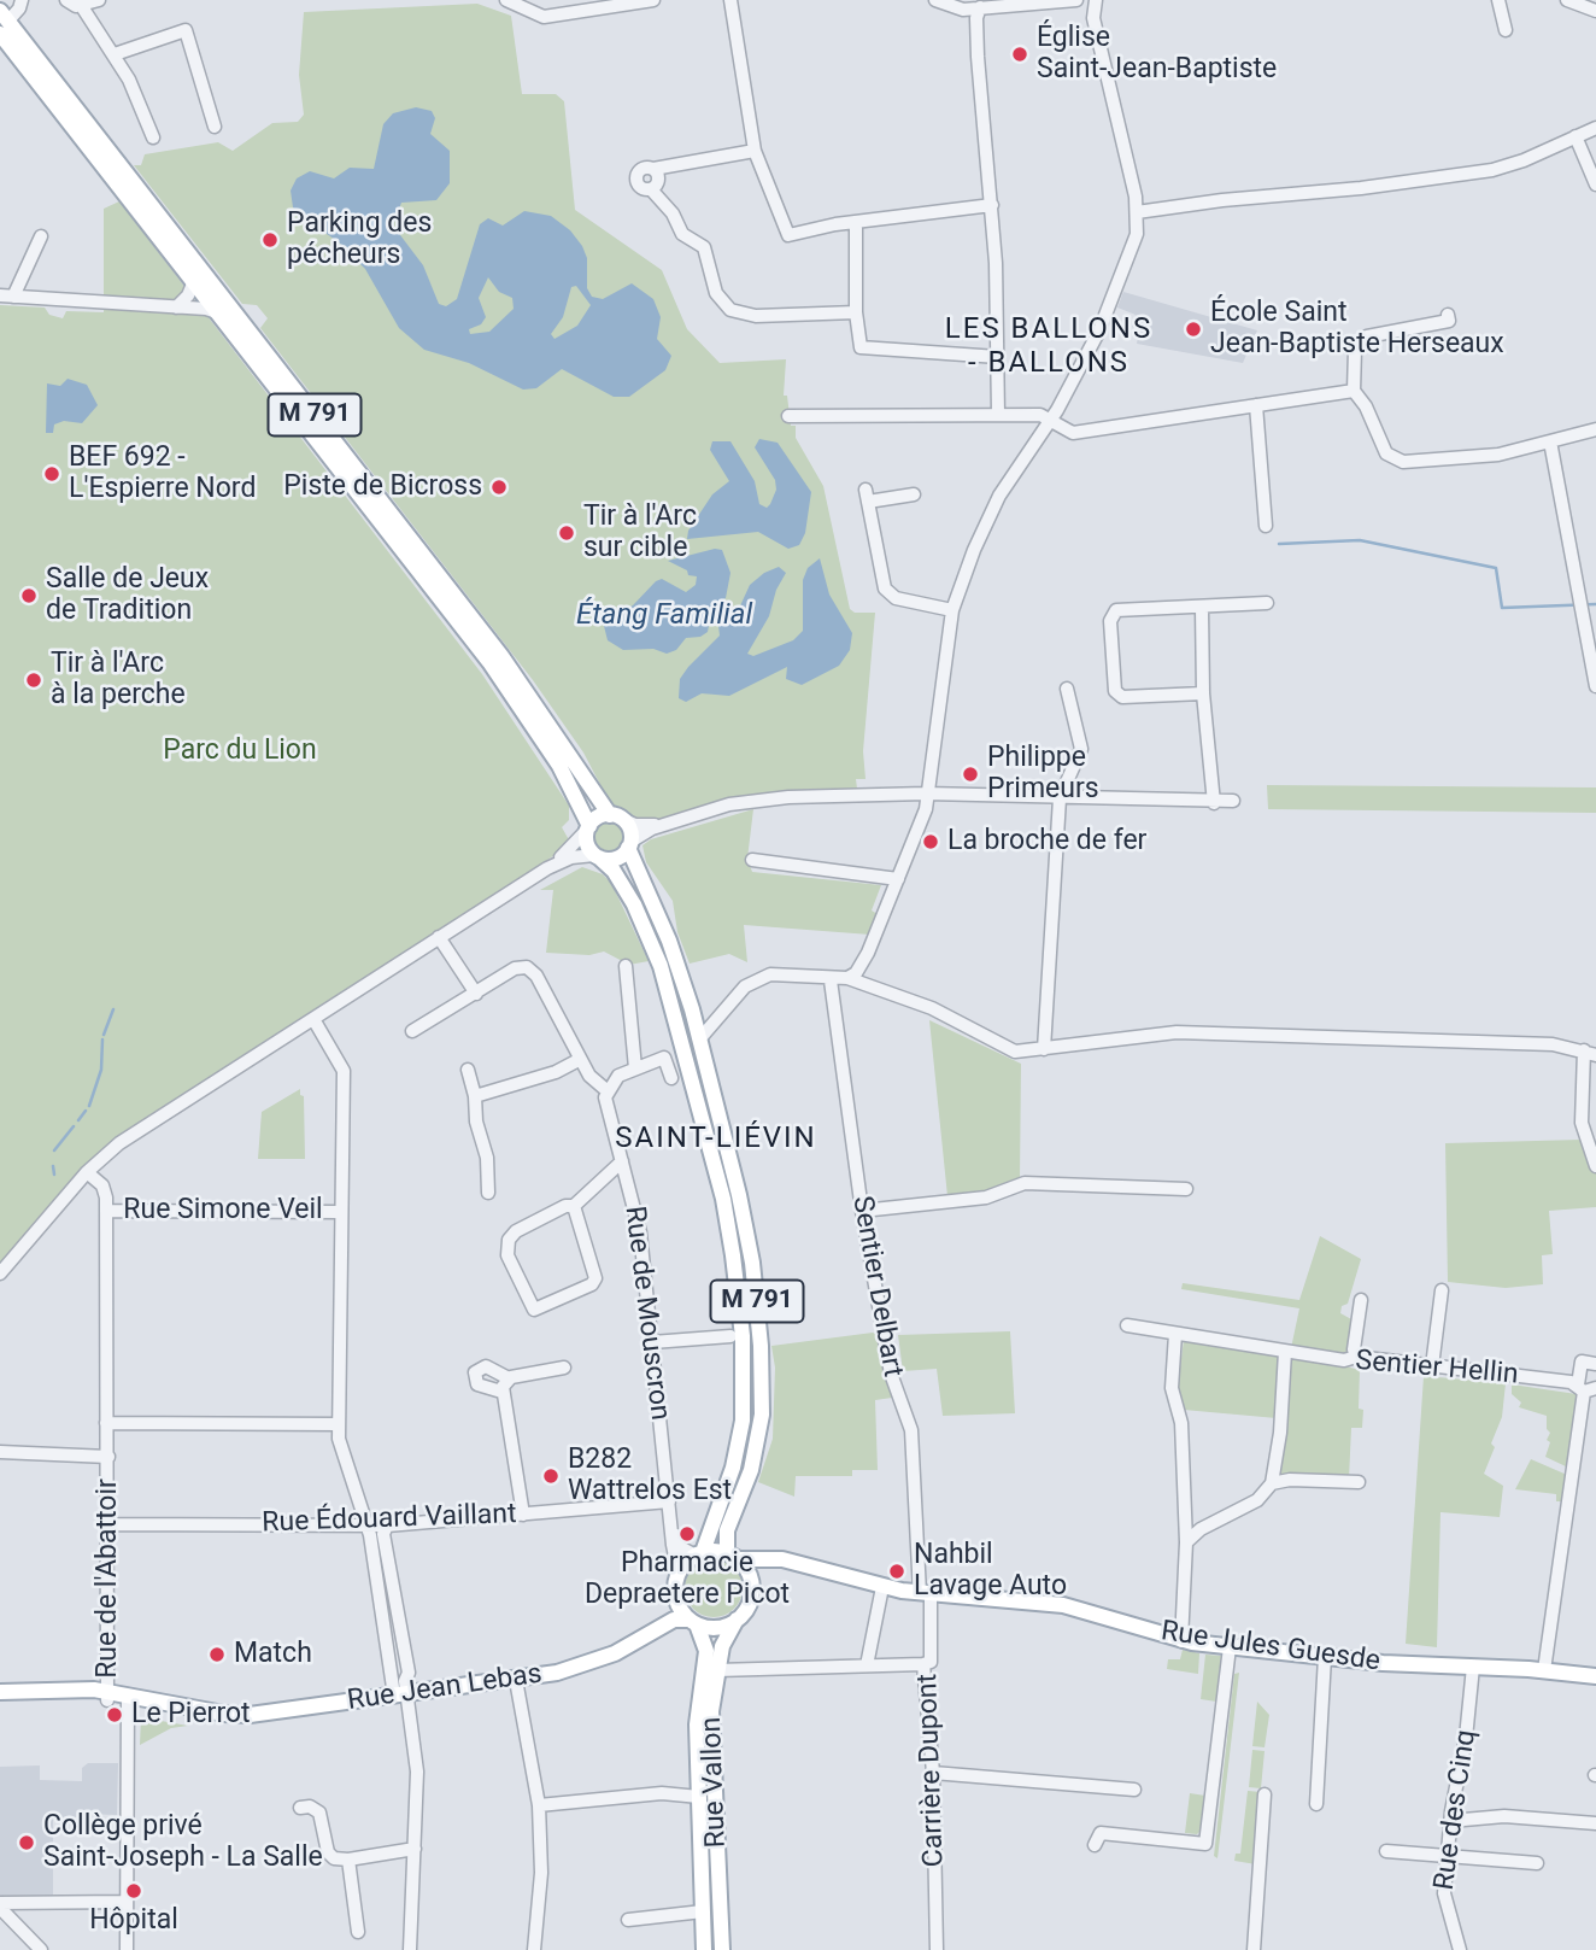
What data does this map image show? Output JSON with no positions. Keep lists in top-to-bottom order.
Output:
{
  "streets": {
    "main road": [
      "M 791",
      "Rue Jules Guesde",
      "Rue Jean Lebas",
      "Rue Vallon"
    ],
    "street": [
      "Rue Simone Veil",
      "Sentier Delbart",
      "Rue de Mouscron",
      "Sentier Hellin",
      "Rue Édouard Vaillant",
      "Rue de l'Abattoir",
      "Carrière Dupont",
      "Rue des Cinq"
    ]
  },
  "crossings": [
    ["M 791", "Rue de Mouscron"],
    ["M 791", "Rue Jules Guesde"],
    ["M 791", "Rue Jean Lebas"],
    ["M 791", "Rue Vallon"],
    ["Rue Simone Veil", "Rue de l'Abattoir"],
    ["Sentier Delbart", "Rue Jules Guesde"],
    ["Sentier Delbart", "Carrière Dupont"],
    ["Rue de Mouscron", "Rue Édouard Vaillant"],
    ["Rue de Mouscron", "Rue Jules Guesde"],
    ["Rue de Mouscron", "Rue Jean Lebas"],
    ["Rue de Mouscron", "Rue Vallon"],
    ["Rue Édouard Vaillant", "Rue de l'Abattoir"],
    ["Rue de l'Abattoir", "Rue Jean Lebas"],
    ["Rue Jules Guesde", "Rue Jean Lebas"],
    ["Rue Jules Guesde", "Carrière Dupont"],
    ["Rue Jules Guesde", "Rue Vallon"],
    ["Rue Jules Guesde", "Rue des Cinq"],
    ["Rue Jean Lebas", "Rue Vallon"]
  ],
  "districts": ["LES BALLONS - BALLONS", "SAINT-LIÉVIN"],
  "water": ["Étang Familial"],
  "parks": ["Parc du Lion"],
  "places": [
    "Église Saint-Jean-Baptiste",
    "Parking des pécheurs",
    "École Saint Jean-Baptiste Herseaux",
    "BEF 692 - L'Espierre Nord",
    "Piste de Bicross",
    "Tir à l'Arc sur cible",
    "Salle de Jeux de Tradition",
    "Tir à l'Arc à la perche",
    "Philippe Primeurs",
    "La broche de fer",
    "B282 Wattrelos Est",
    "Pharmacie Depraetere Picot",
    "Nahbil Lavage Auto",
    "Match",
    "Le Pierrot",
    "Collège privé Saint-Joseph - La Salle",
    "Hôpital"
  ]
}
